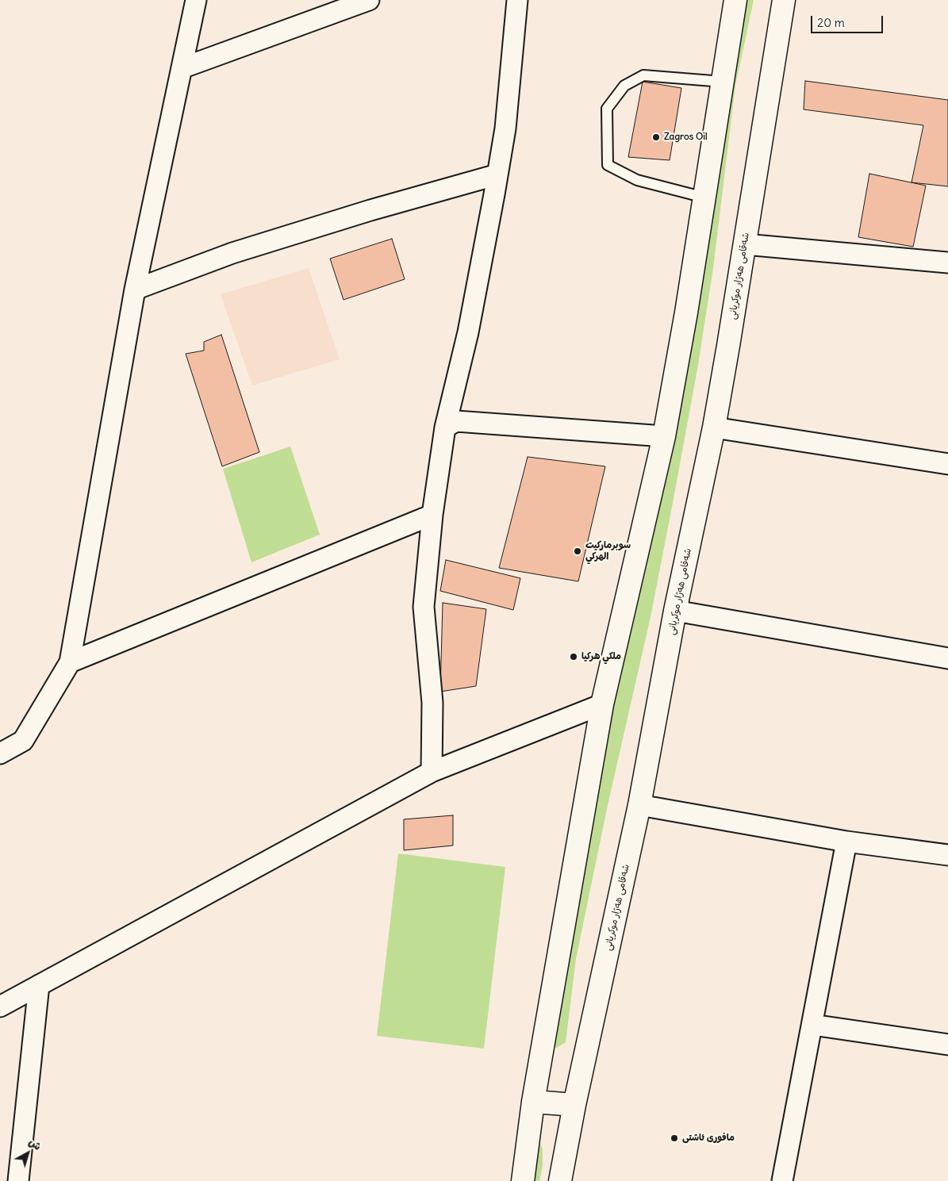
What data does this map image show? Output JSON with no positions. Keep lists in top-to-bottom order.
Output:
{
  "streets": {
    "highway": ["شەقامی ھەژار موکریانی"]
  },
  "places": [
    "Zagros Oil",
    "سوبرماركيت الهركي",
    "ملكي هركيا",
    "مافوری ئاشتی"
  ],
  "scale_bar": "20 m",
  "north": "top right"
}
